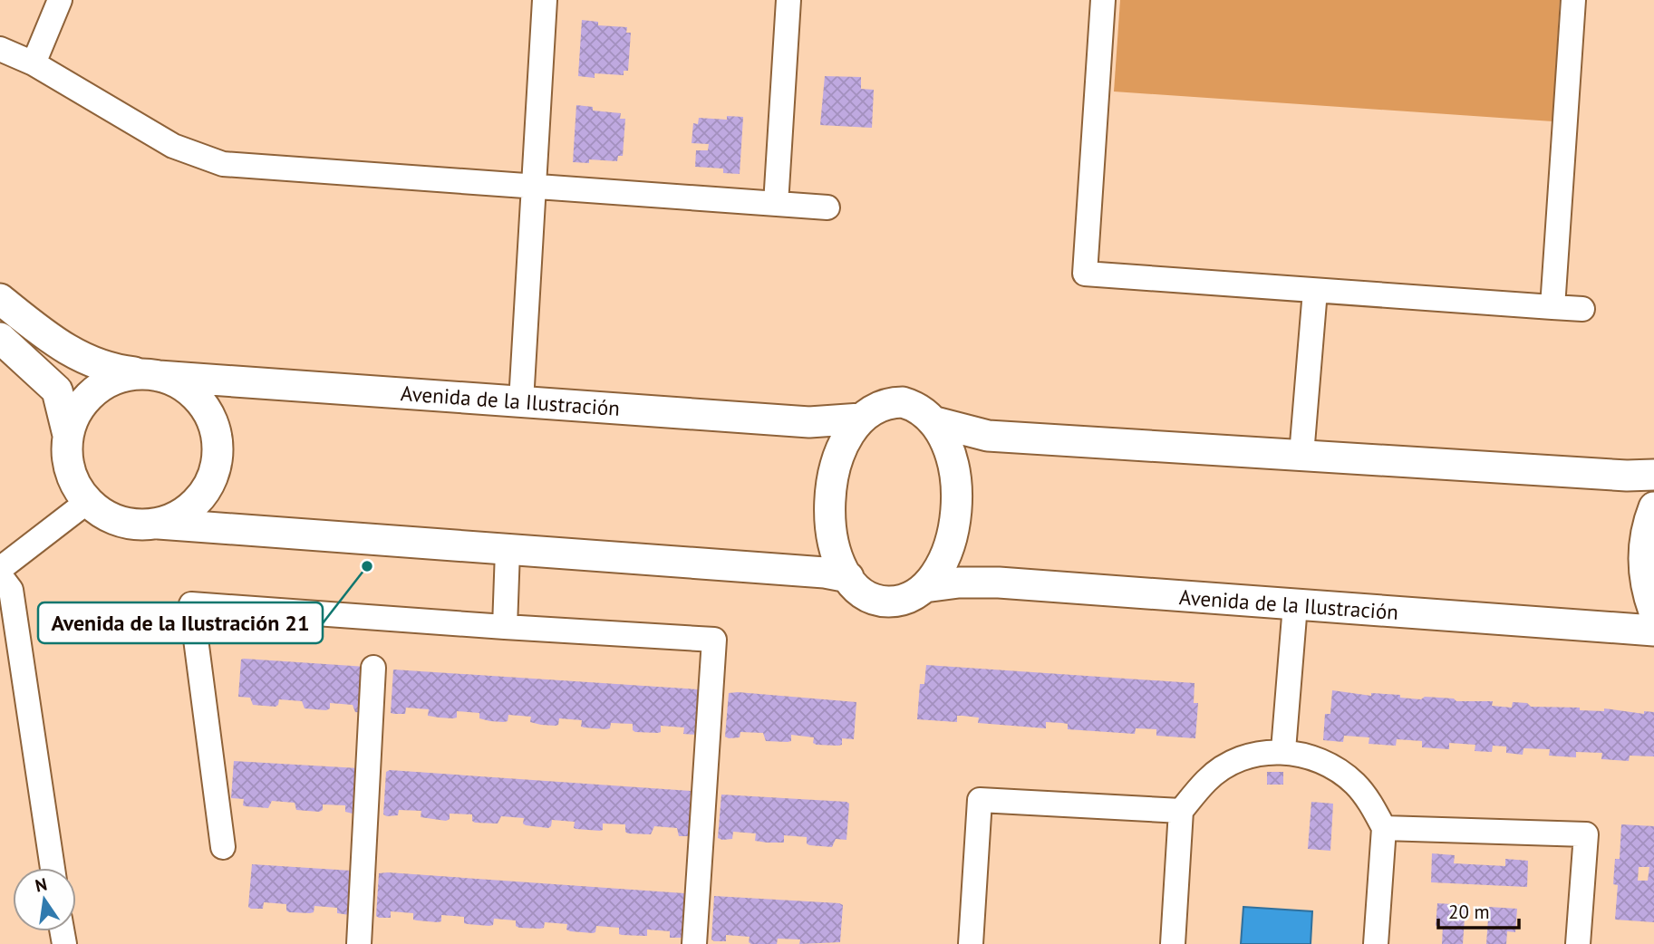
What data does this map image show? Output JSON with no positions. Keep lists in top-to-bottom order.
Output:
{
  "streets": {
    "street": ["Avenida de la Ilustración"]
  },
  "places": ["Avenida de la Ilustración 21"],
  "scale_bar": "20 m",
  "north": "top"
}
